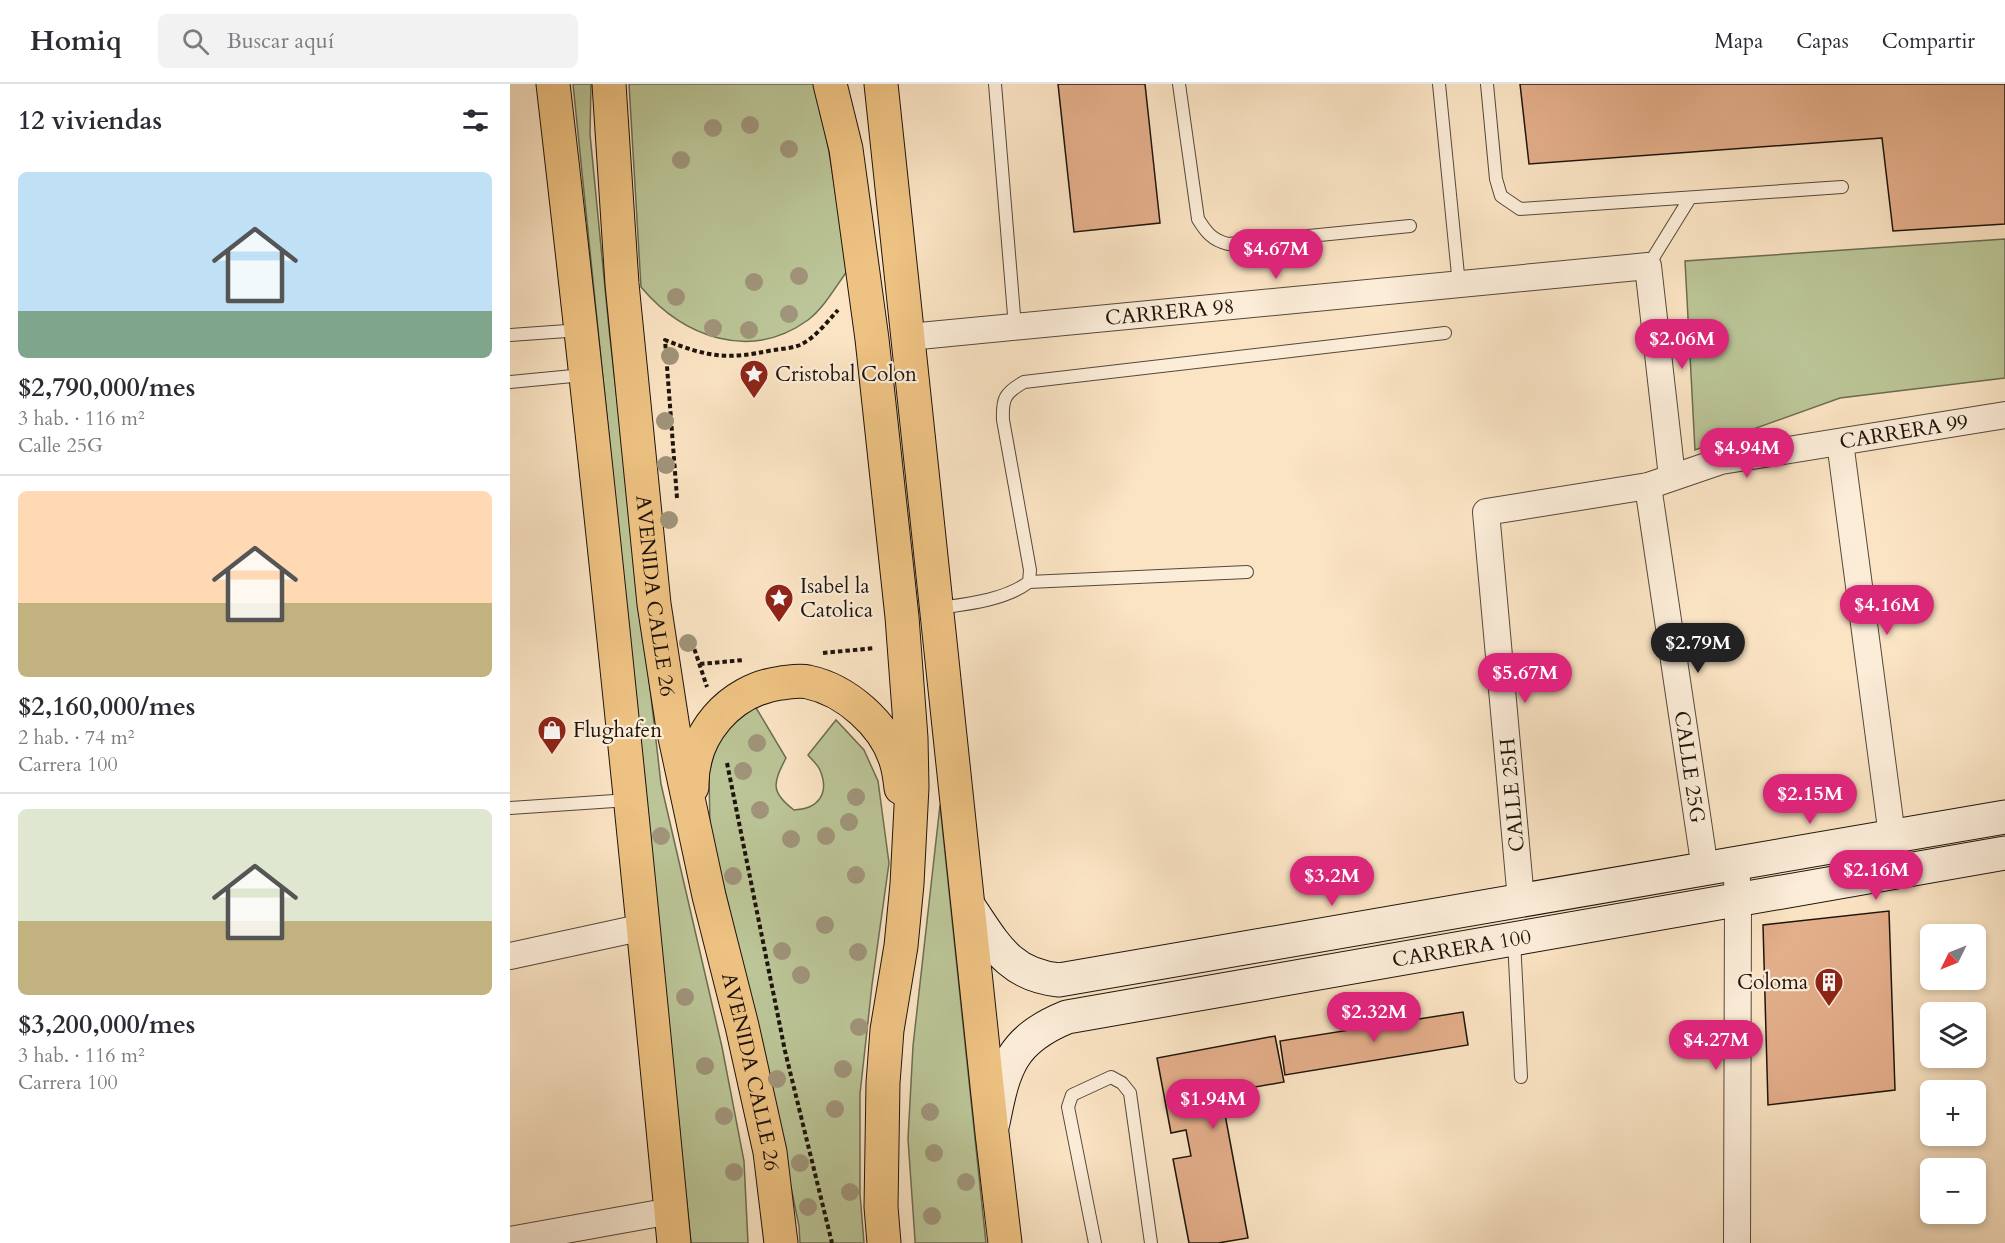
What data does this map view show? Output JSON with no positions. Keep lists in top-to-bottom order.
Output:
{
  "streets": {
    "main road": ["AVENIDA CALLE 26", "CARRERA 100"],
    "street": [
      "CARRERA 98",
      "CARRERA 99",
      "CALLE 25G",
      "CALLE 25H"
    ]
  },
  "crossings": [
    ["CARRERA 98", "CALLE 25G"],
    ["CARRERA 99", "CALLE 25G"],
    ["CARRERA 99", "CALLE 25H"],
    ["CALLE 25G", "CARRERA 100"],
    ["CALLE 25H", "CARRERA 100"]
  ],
  "places": {
    "place": ["Cristobal Colon", "Isabel la Catolica"],
    "shop": ["Flughafen"],
    "building": ["Coloma"]
  },
  "north": "bottom left",
  "page": {
    "header": "Homiq",
    "search": "Buscar aquí",
    "nav": ["Mapa", "Capas", "Compartir"],
    "heading": "12 viviendas",
    "list": [
      {
        "name": "$2,790,000/mes",
        "note": "3 hab. · 116 m² · Calle 25G"
      },
      {
        "name": "$2,160,000/mes",
        "note": "2 hab. · 74 m² · Carrera 100"
      },
      {
        "name": "$3,200,000/mes",
        "note": "3 hab. · 116 m² · Carrera 100"
      }
    ],
    "price": [
      "$4.67M",
      "$2.06M",
      "$4.94M",
      "$4.16M",
      "$2.79M",
      "$5.67M",
      "$2.15M",
      "$2.16M",
      "$3.2M",
      "$2.32M",
      "$4.27M",
      "$1.94M"
    ],
    "map_buttons": ["+", "−"]
  }
}
